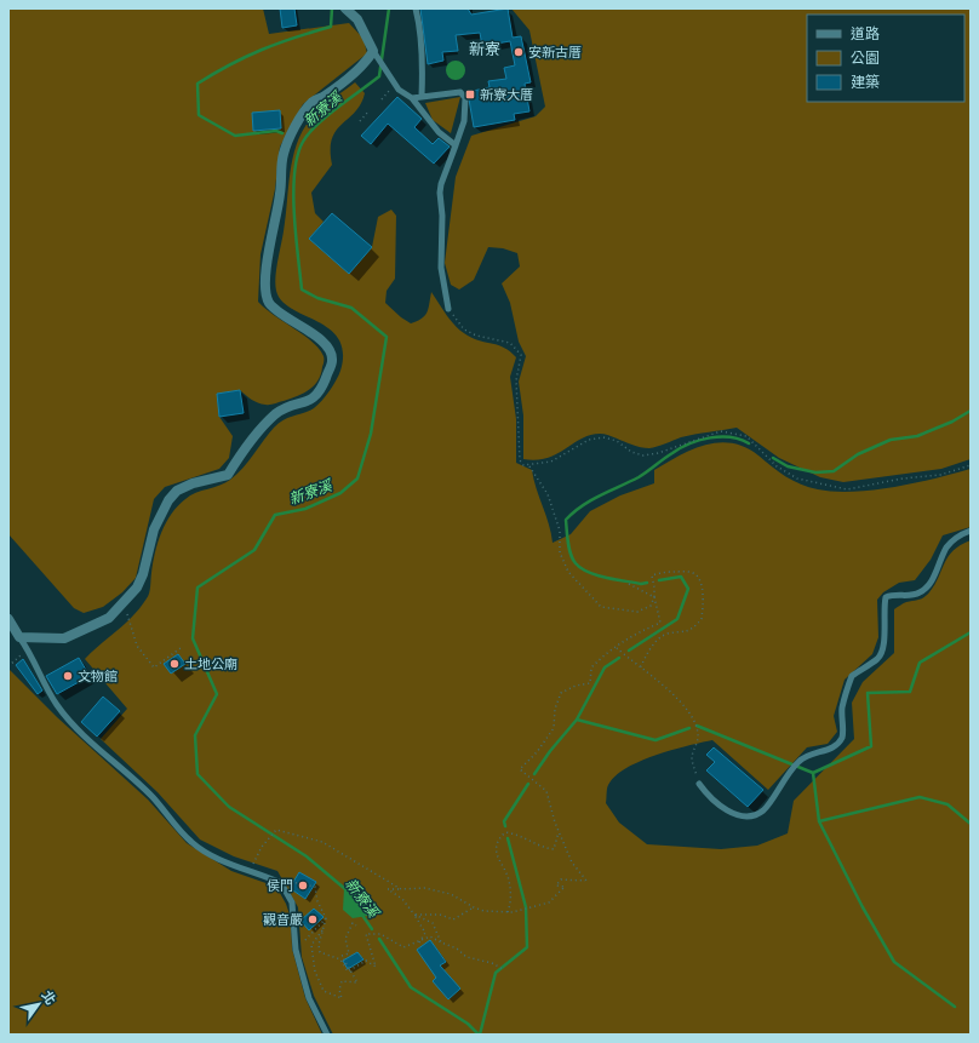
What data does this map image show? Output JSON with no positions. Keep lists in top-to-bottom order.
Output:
{
  "districts": ["新寮"],
  "water": ["新寮溪"],
  "places": {
    "other": [
      "安新古厝",
      "土地公廟",
      "文物館",
      "侯門",
      "觀音嚴"
    ],
    "transit": ["新寮大厝"]
  },
  "legend": ["道路", "公園", "建築"],
  "north": "top right"
}
